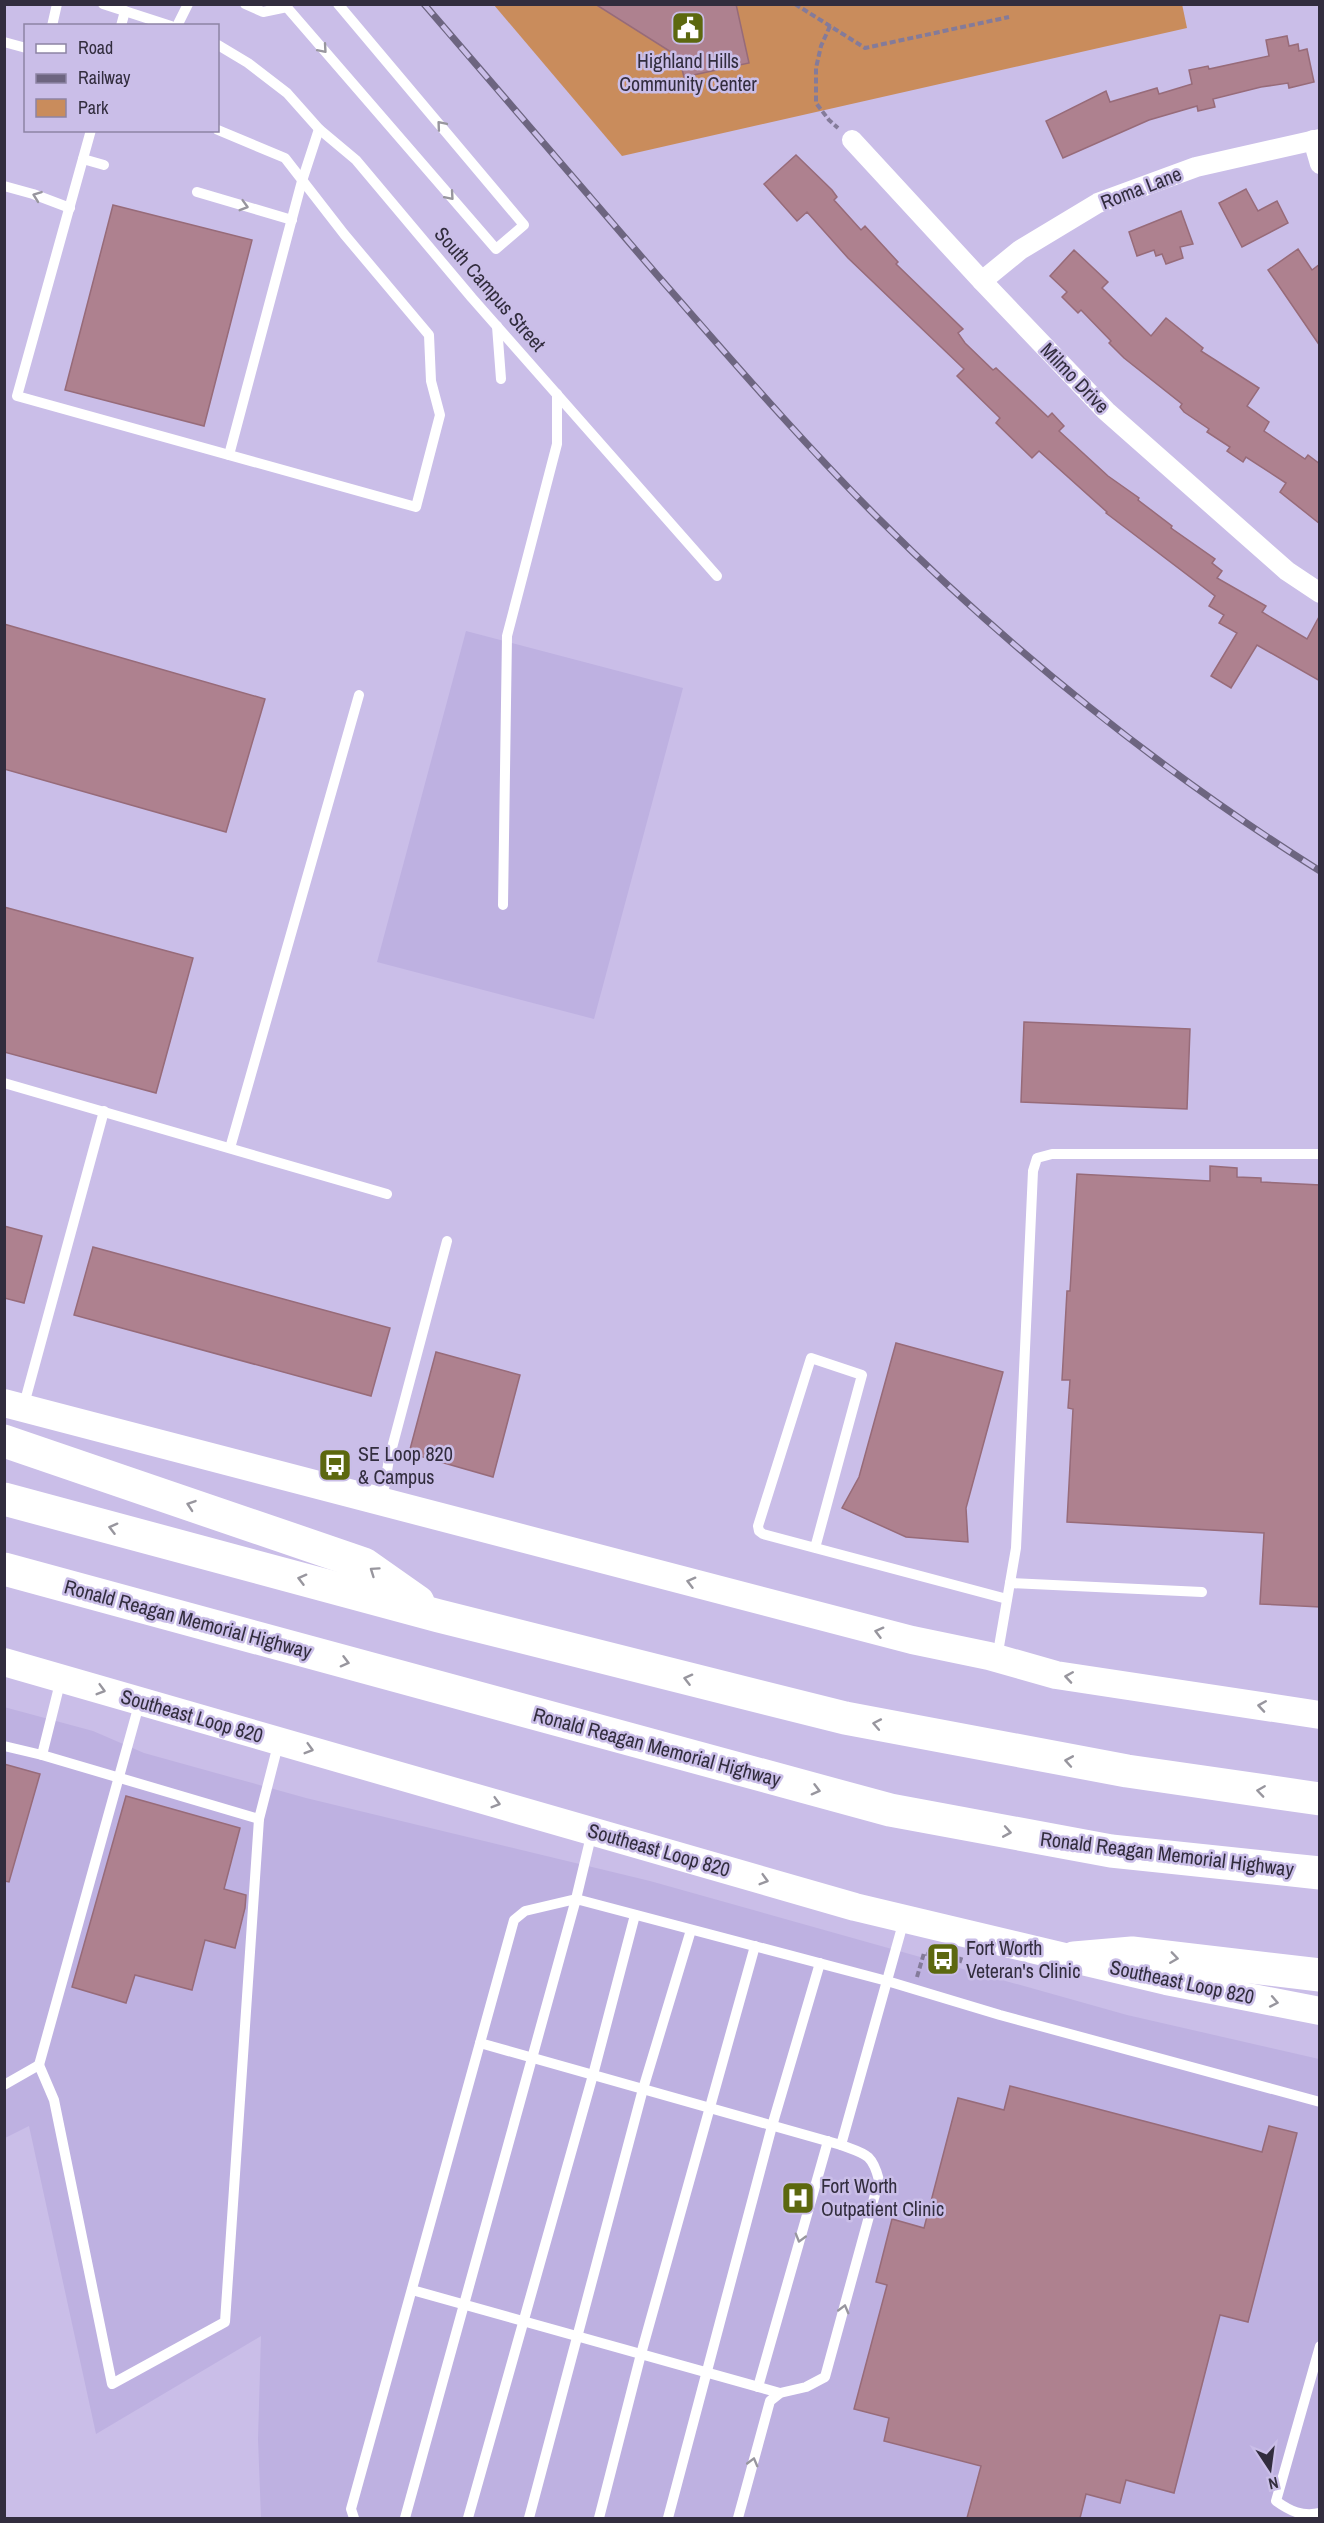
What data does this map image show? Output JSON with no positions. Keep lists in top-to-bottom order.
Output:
{
  "streets": {
    "highway": ["Ronald Reagan Memorial Highway"],
    "main road": ["Southeast Loop 820"],
    "street": ["Roma Lane", "Milmo Drive"],
    "lane": ["South Campus Street"]
  },
  "crossings": [
    ["Roma Lane", "Milmo Drive"]
  ],
  "one_way": ["Southeast Loop 820"],
  "places": {
    "public building": ["Highland Hills Community Center"],
    "bus stop": ["SE Loop 820 & Campus", "Fort Worth Veteran's Clinic"],
    "hospital": ["Fort Worth Outpatient Clinic"]
  },
  "legend": ["Road", "Railway", "Park"],
  "north": "bottom"
}
